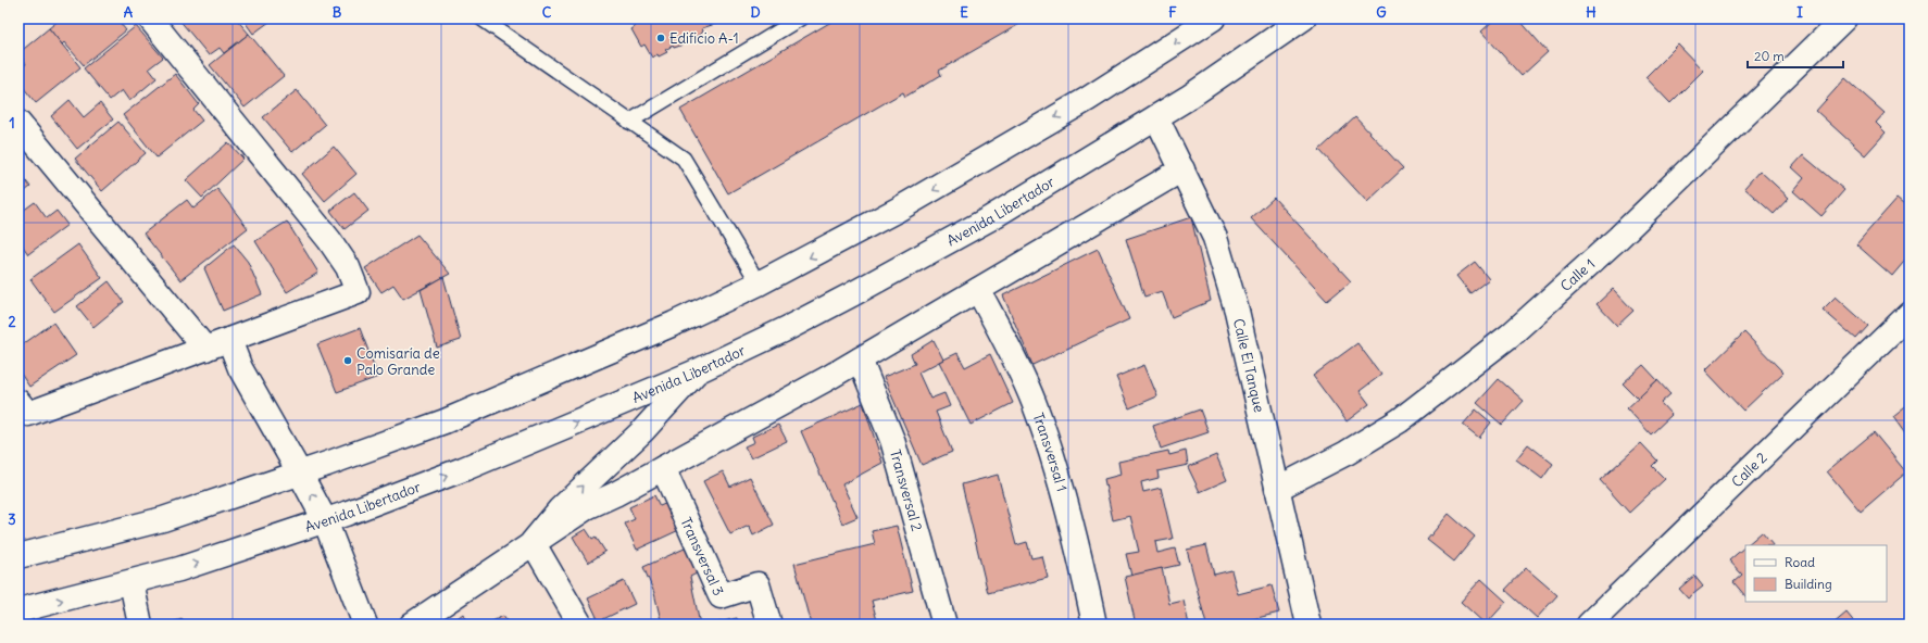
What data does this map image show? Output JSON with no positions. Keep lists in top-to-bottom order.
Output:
{
  "streets": {
    "street": [
      "Avenida Libertador",
      "Calle 1",
      "Calle El Tanque",
      "Transversal 1",
      "Calle 2",
      "Transversal 2",
      "Transversal 3"
    ]
  },
  "crossings": [
    ["Avenida Libertador", "Calle El Tanque"],
    ["Calle 1", "Calle El Tanque"]
  ],
  "places": ["Edificio A-1", "Comisaría de Palo Grande"],
  "legend": ["Road", "Building"],
  "scale_bar": "20 m",
  "grid": {
    "columns": [
      "A",
      "B",
      "C",
      "D",
      "E",
      "F",
      "G",
      "H",
      "I"
    ],
    "rows": ["1", "2", "3"]
  }
}
